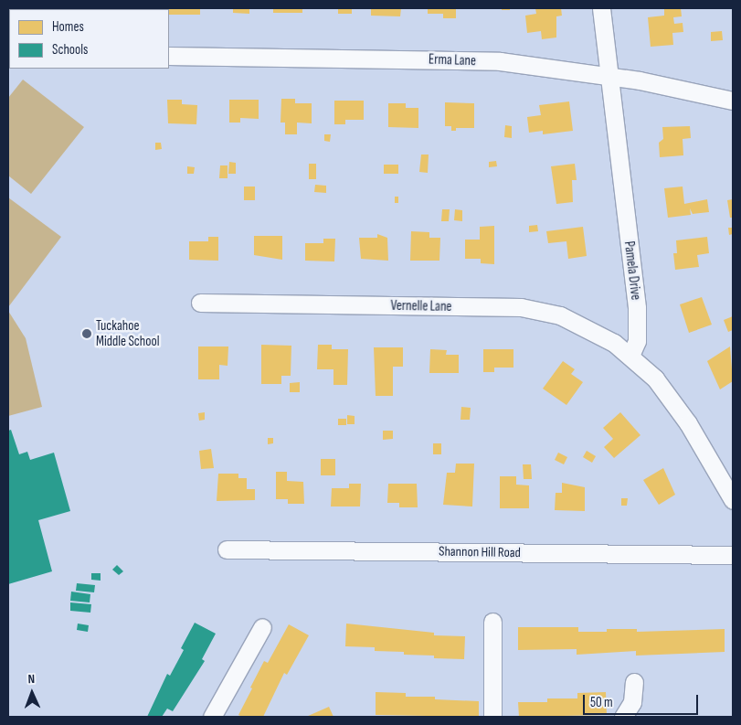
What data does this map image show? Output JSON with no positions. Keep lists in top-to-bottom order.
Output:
{
  "streets": {
    "street": [
      "Erma Lane",
      "Pamela Drive",
      "Vernelle Lane",
      "Shannon Hill Road"
    ]
  },
  "crossings": [
    ["Erma Lane", "Pamela Drive"],
    ["Pamela Drive", "Vernelle Lane"]
  ],
  "places": ["Tuckahoe Middle School"],
  "legend": ["Homes", "Schools"],
  "scale_bar": "50 m",
  "north": "top"
}
